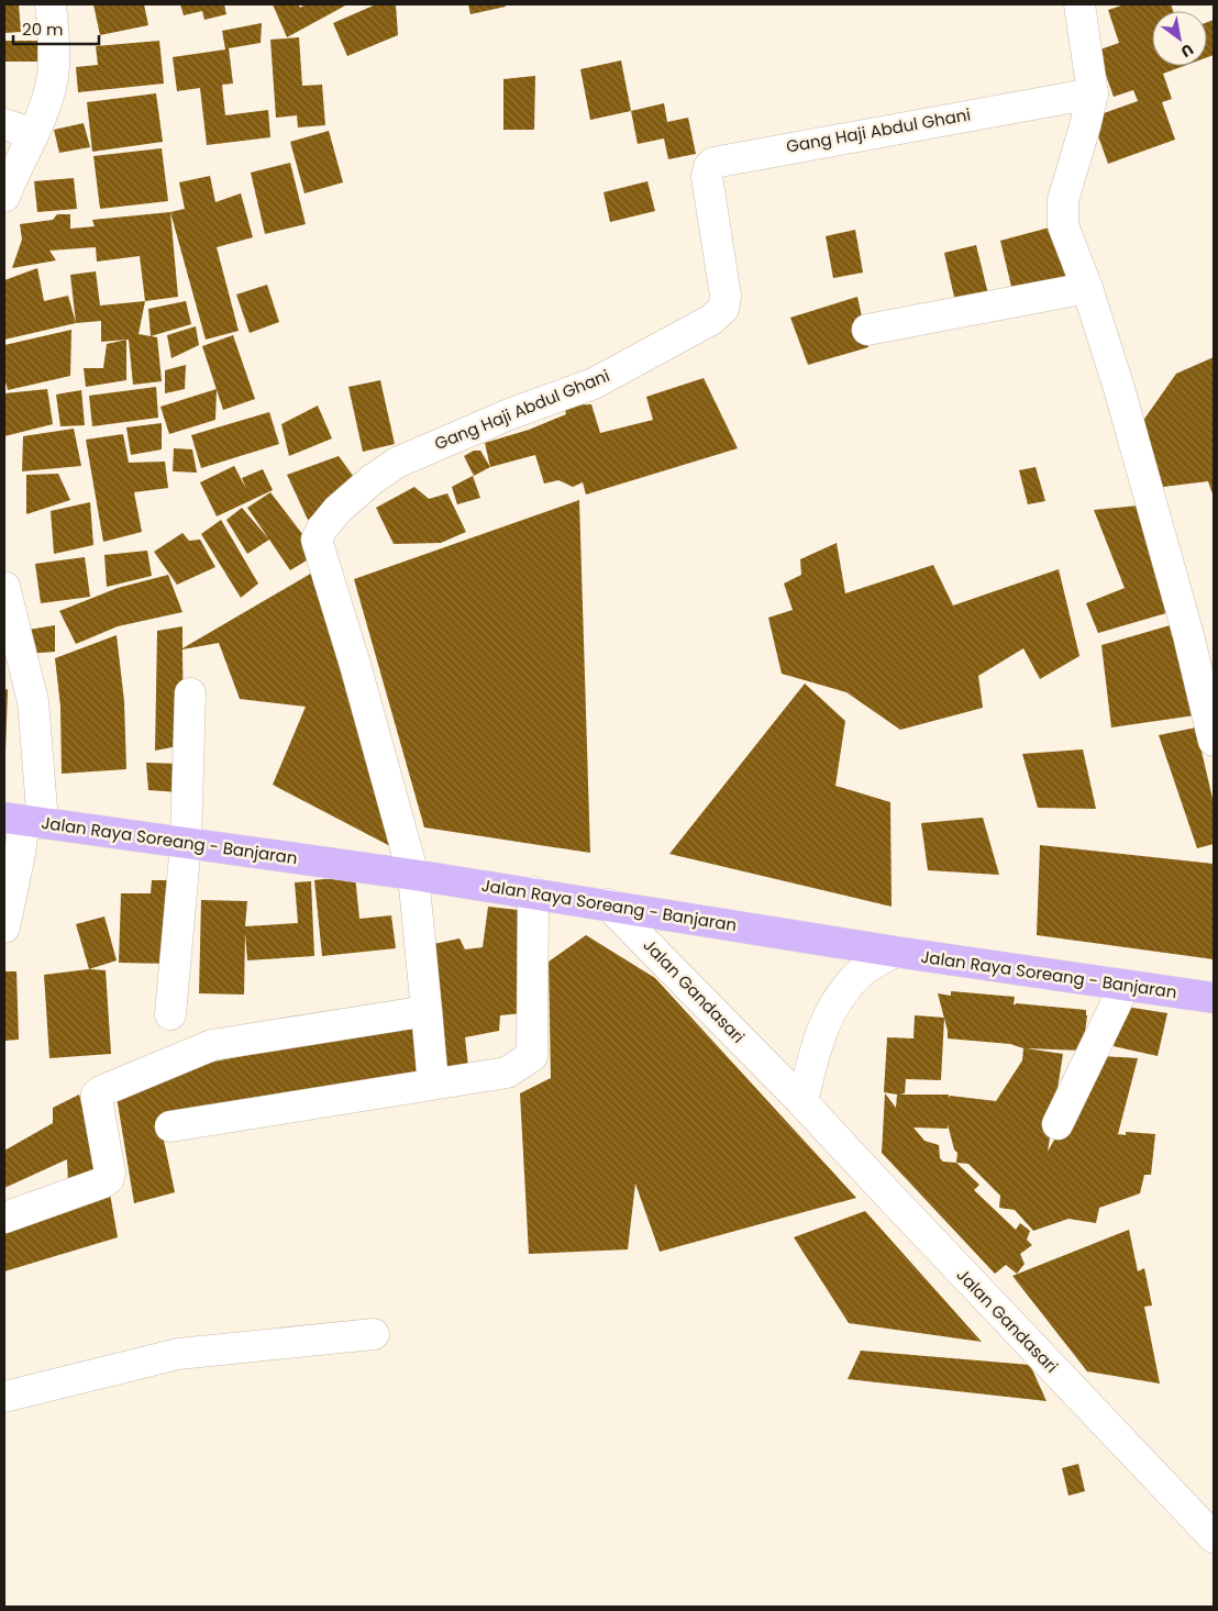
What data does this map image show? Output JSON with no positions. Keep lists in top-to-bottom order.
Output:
{
  "streets": {
    "main road": ["Jalan Raya Soreang - Banjaran"],
    "street": ["Gang Haji Abdul Ghani", "Jalan Gandasari"]
  },
  "crossings": [
    ["Gang Haji Abdul Ghani", "Jalan Raya Soreang - Banjaran"],
    ["Jalan Raya Soreang - Banjaran", "Jalan Gandasari"]
  ],
  "scale_bar": "20 m",
  "north": "bottom right"
}
